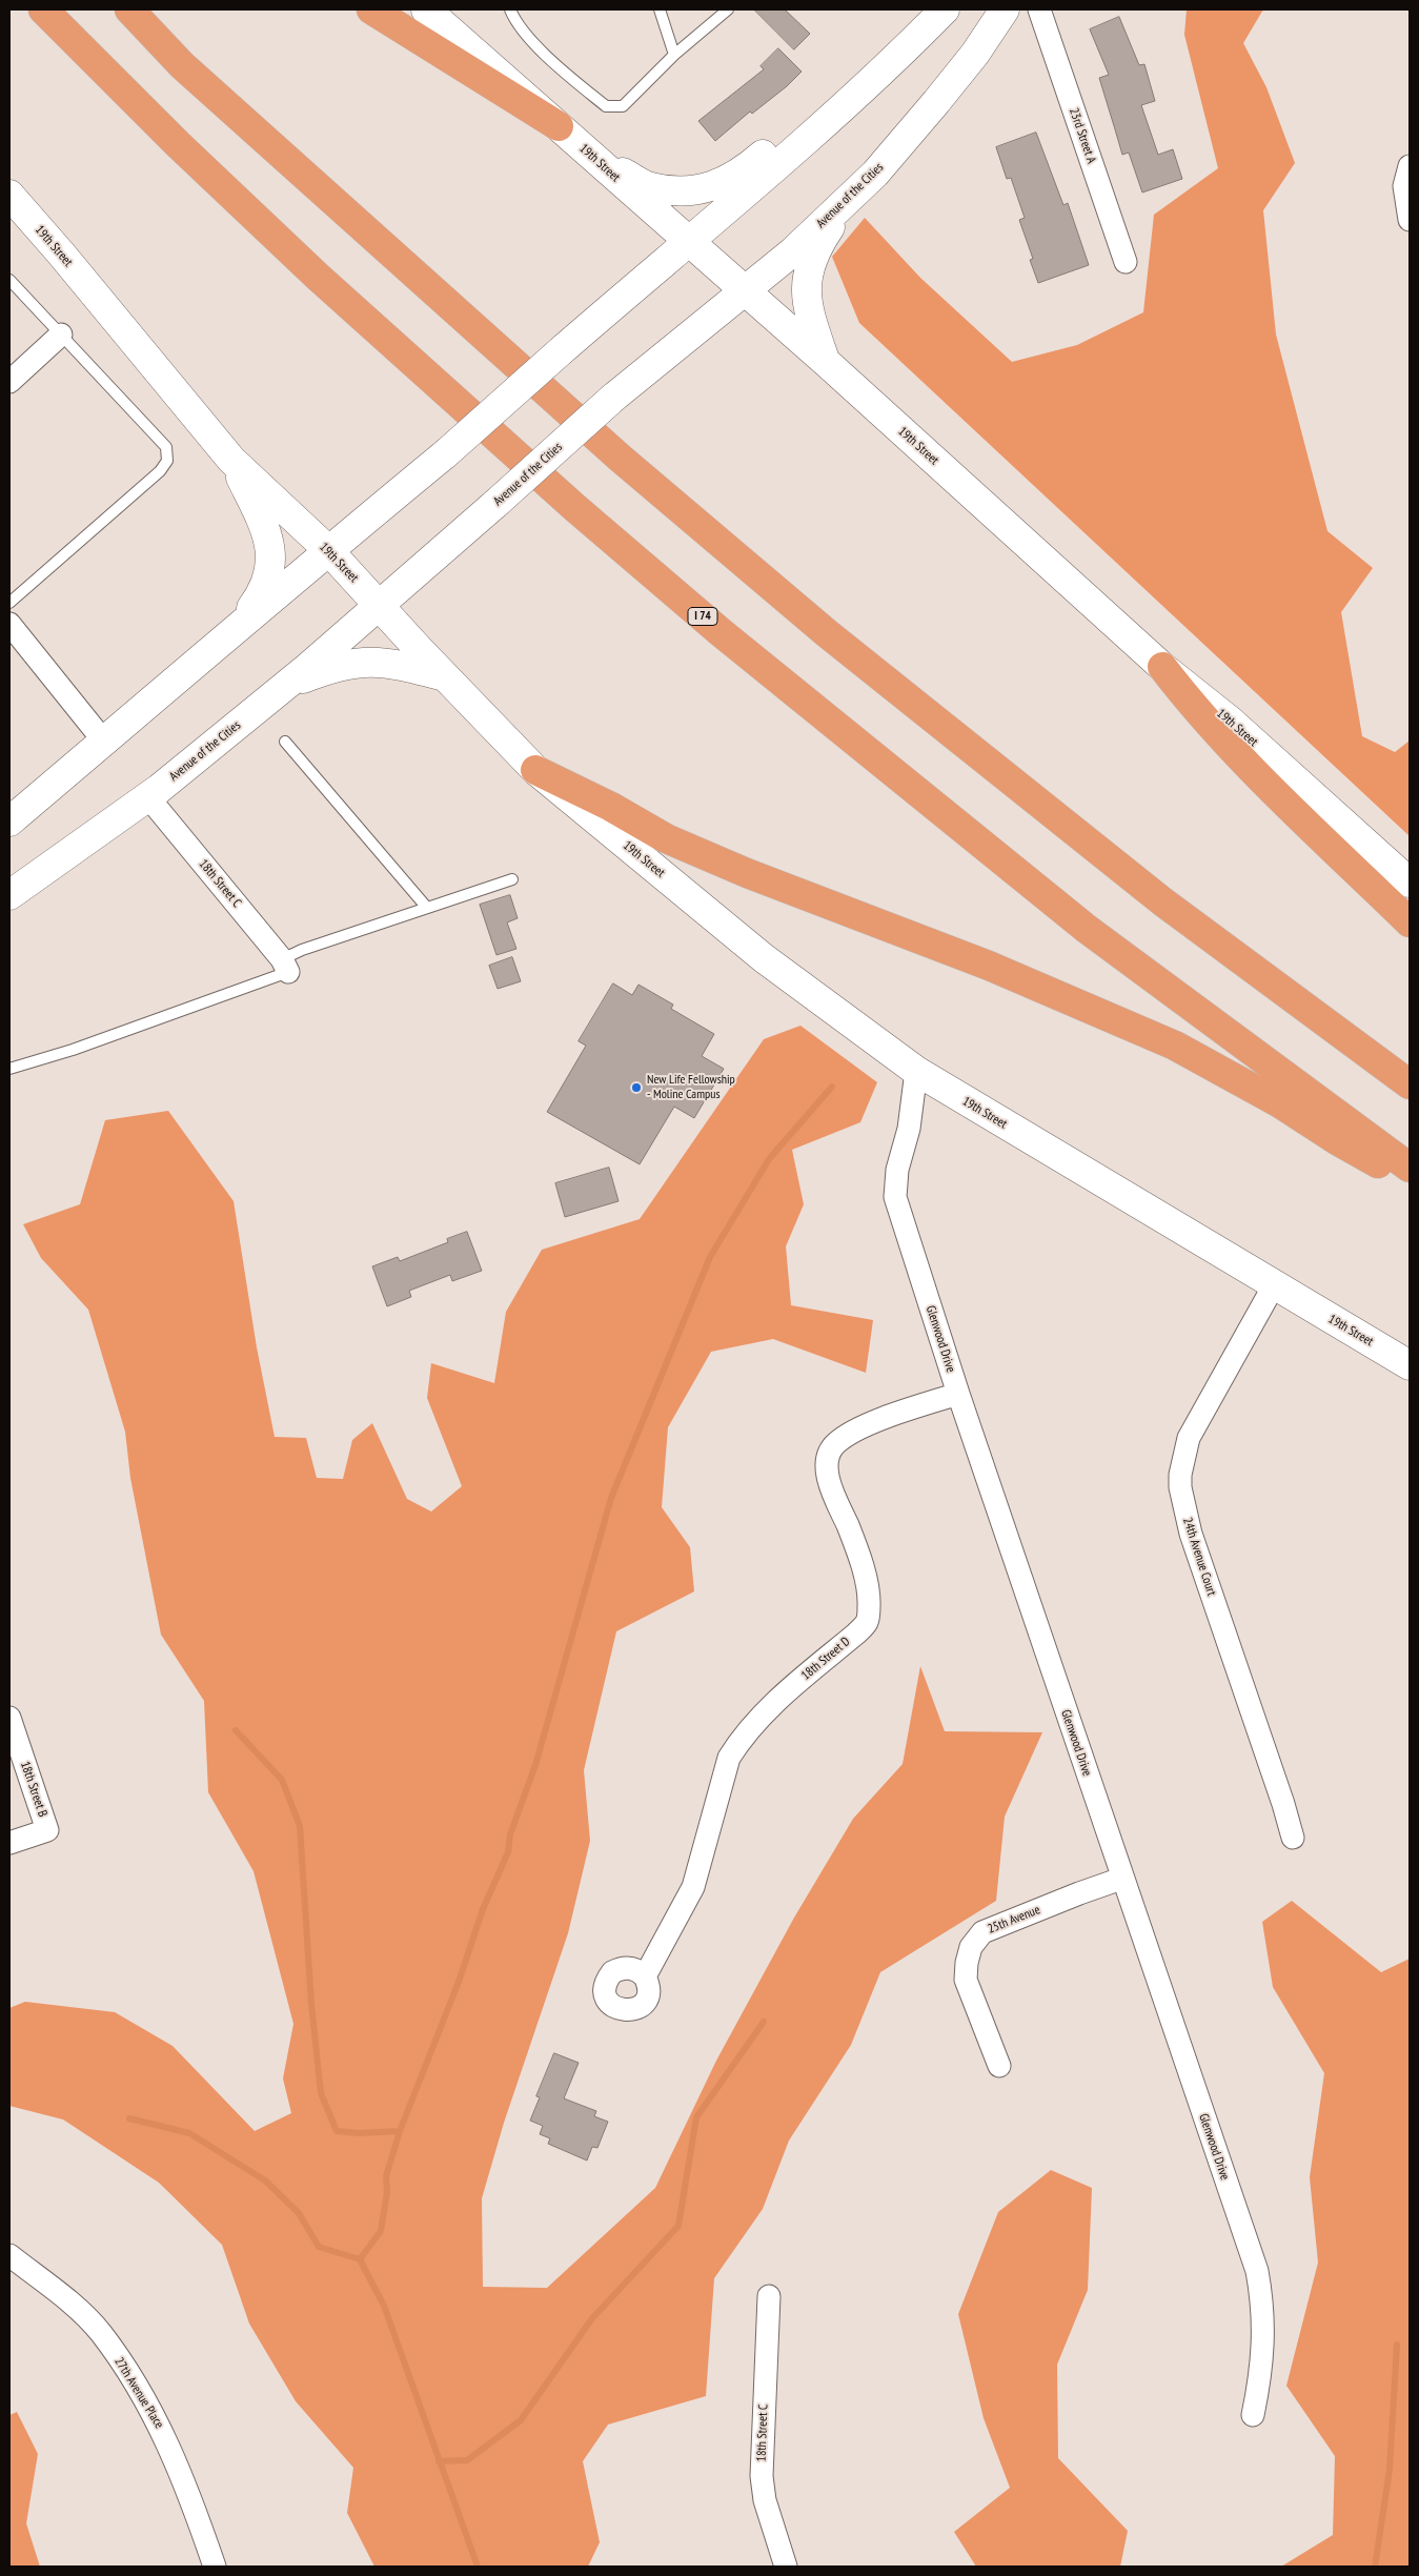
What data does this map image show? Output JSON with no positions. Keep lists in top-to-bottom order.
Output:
{
  "streets": {
    "highway": ["I 74"],
    "main road": ["19th Street", "Avenue of the Cities"],
    "street": [
      "23rd Street A",
      "18th Street C",
      "Glenwood Drive",
      "24th Avenue Court",
      "18th Street D",
      "18th Street B",
      "25th Avenue",
      "27th Avenue Place"
    ]
  },
  "crossings": [
    ["19th Street", "Avenue of the Cities"],
    ["19th Street", "Glenwood Drive"],
    ["19th Street", "24th Avenue Court"],
    ["Avenue of the Cities", "18th Street C"],
    ["Glenwood Drive", "18th Street D"],
    ["Glenwood Drive", "25th Avenue"]
  ],
  "places": ["New Life Fellowship - Moline Campus"]
}
